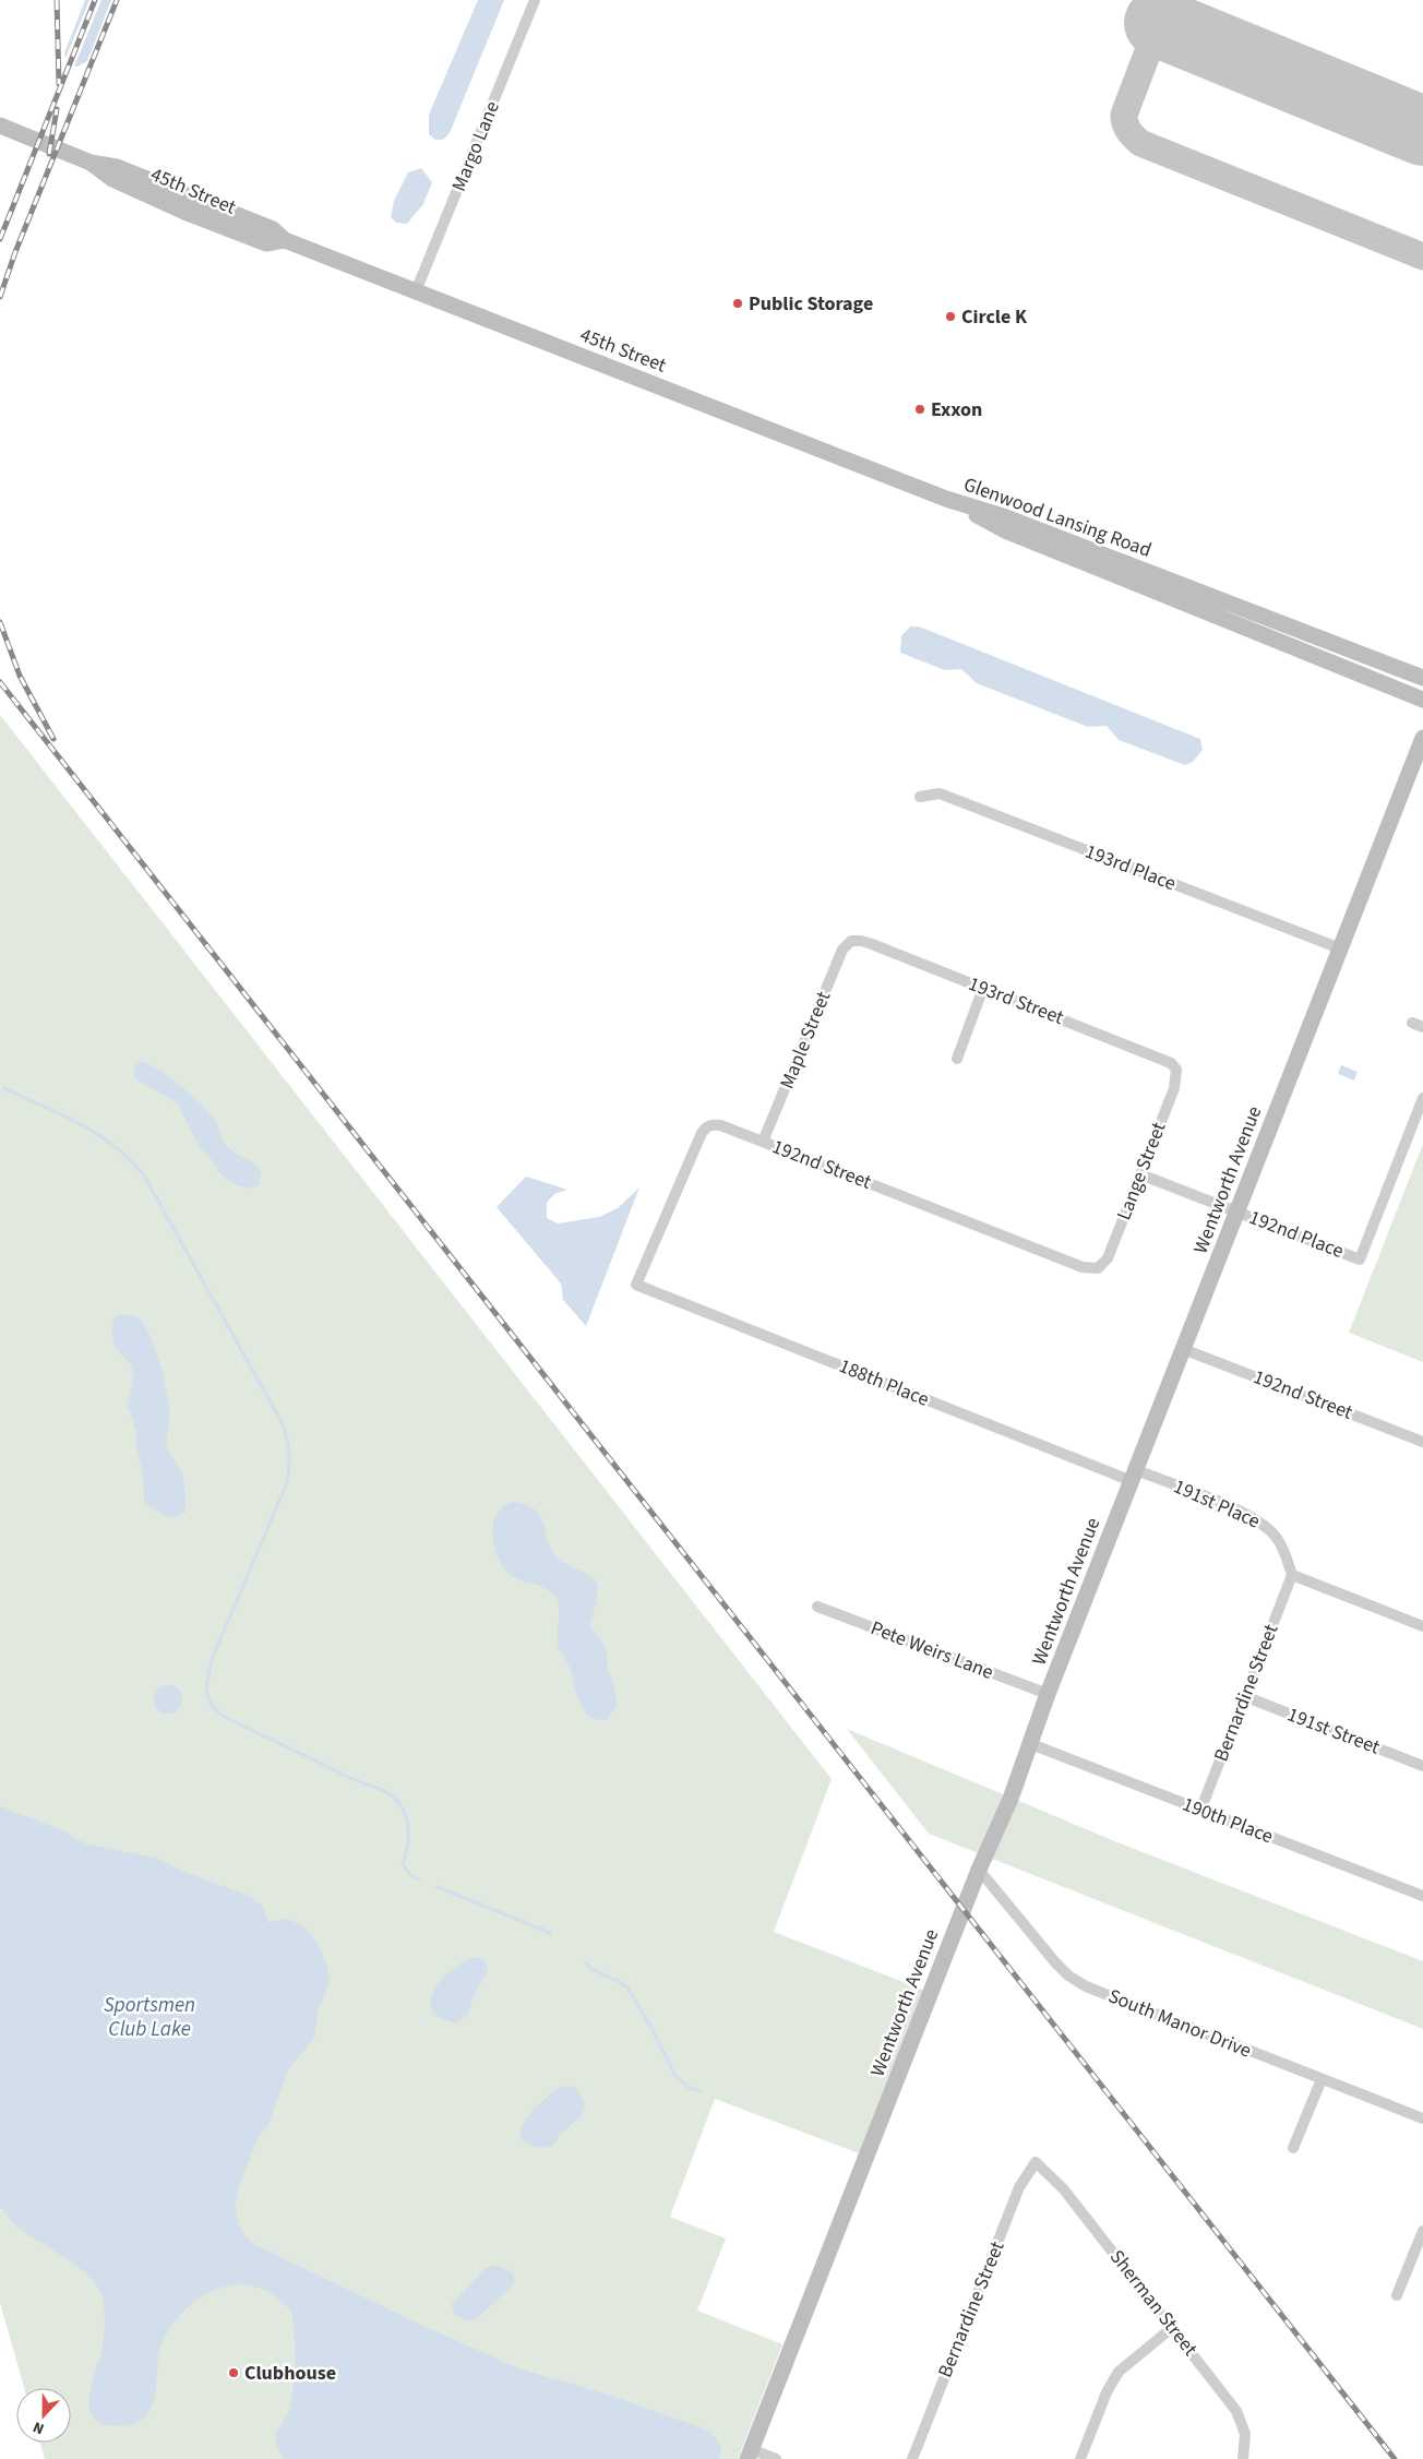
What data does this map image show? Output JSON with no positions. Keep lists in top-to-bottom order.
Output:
{
  "streets": {
    "main road": ["45th Street", "Glenwood Lansing Road", "Wentworth Avenue"],
    "street": [
      "Margo Lane",
      "193rd Place",
      "193rd Street",
      "Maple Street",
      "192nd Street",
      "Lange Street",
      "192nd Place",
      "188th Place",
      "191st Place",
      "Pete Weirs Lane",
      "Bernardine Street",
      "191st Street",
      "190th Place",
      "South Manor Drive",
      "Sherman Street"
    ]
  },
  "crossings": [
    ["Margo Lane", "45th Street"],
    ["45th Street", "Glenwood Lansing Road"],
    ["193rd Place", "Wentworth Avenue"],
    ["193rd Street", "Maple Street"],
    ["193rd Street", "Lange Street"],
    ["Maple Street", "192nd Street"],
    ["192nd Street", "Lange Street"],
    ["192nd Street", "Wentworth Avenue"],
    ["192nd Street", "188th Place"],
    ["Lange Street", "192nd Place"],
    ["Wentworth Avenue", "192nd Place"],
    ["Wentworth Avenue", "188th Place"],
    ["Wentworth Avenue", "191st Place"],
    ["Wentworth Avenue", "Pete Weirs Lane"],
    ["Wentworth Avenue", "190th Place"],
    ["Wentworth Avenue", "South Manor Drive"],
    ["188th Place", "191st Place"],
    ["191st Place", "Bernardine Street"],
    ["Bernardine Street", "191st Street"],
    ["Bernardine Street", "190th Place"],
    ["Bernardine Street", "Sherman Street"]
  ],
  "water": ["Sportsmen Club Lake"],
  "places": [
    "Public Storage",
    "Circle K",
    "Exxon",
    "Clubhouse"
  ],
  "north": "bottom"
}
